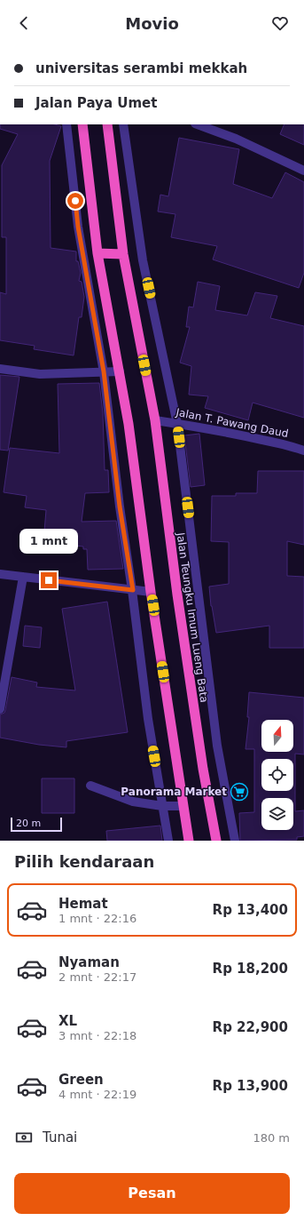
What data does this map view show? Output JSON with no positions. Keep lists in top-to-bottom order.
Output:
{
  "streets": {
    "highway": ["Jalan Teungku Imum Lueng Bata"],
    "street": ["Jalan T. Pawang Daud"]
  },
  "crossings": [
    ["Jalan T. Pawang Daud", "Jalan Teungku Imum Lueng Bata"]
  ],
  "places": {
    "supermarket": ["Panorama Market"]
  },
  "scale_bar": "20 m",
  "north": "top",
  "page": {
    "header": "Movio",
    "banner": ["universitas serambi mekkah", "Jalan Paya Umet"],
    "bubble": "1 mnt",
    "scale": "20 m",
    "heading": "Pilih kendaraan",
    "list": [
      {
        "name": "Hemat",
        "note": "1 mnt · 22:16",
        "value": "Rp 13,400"
      },
      {
        "name": "Nyaman",
        "note": "2 mnt · 22:17",
        "value": "Rp 18,200"
      },
      {
        "name": "XL",
        "note": "3 mnt · 22:18",
        "value": "Rp 22,900"
      },
      {
        "name": "Green",
        "note": "4 mnt · 22:19",
        "value": "Rp 13,900"
      }
    ],
    "pay": ["Tunai", "180 m"],
    "buttons": "Pesan"
  }
}
